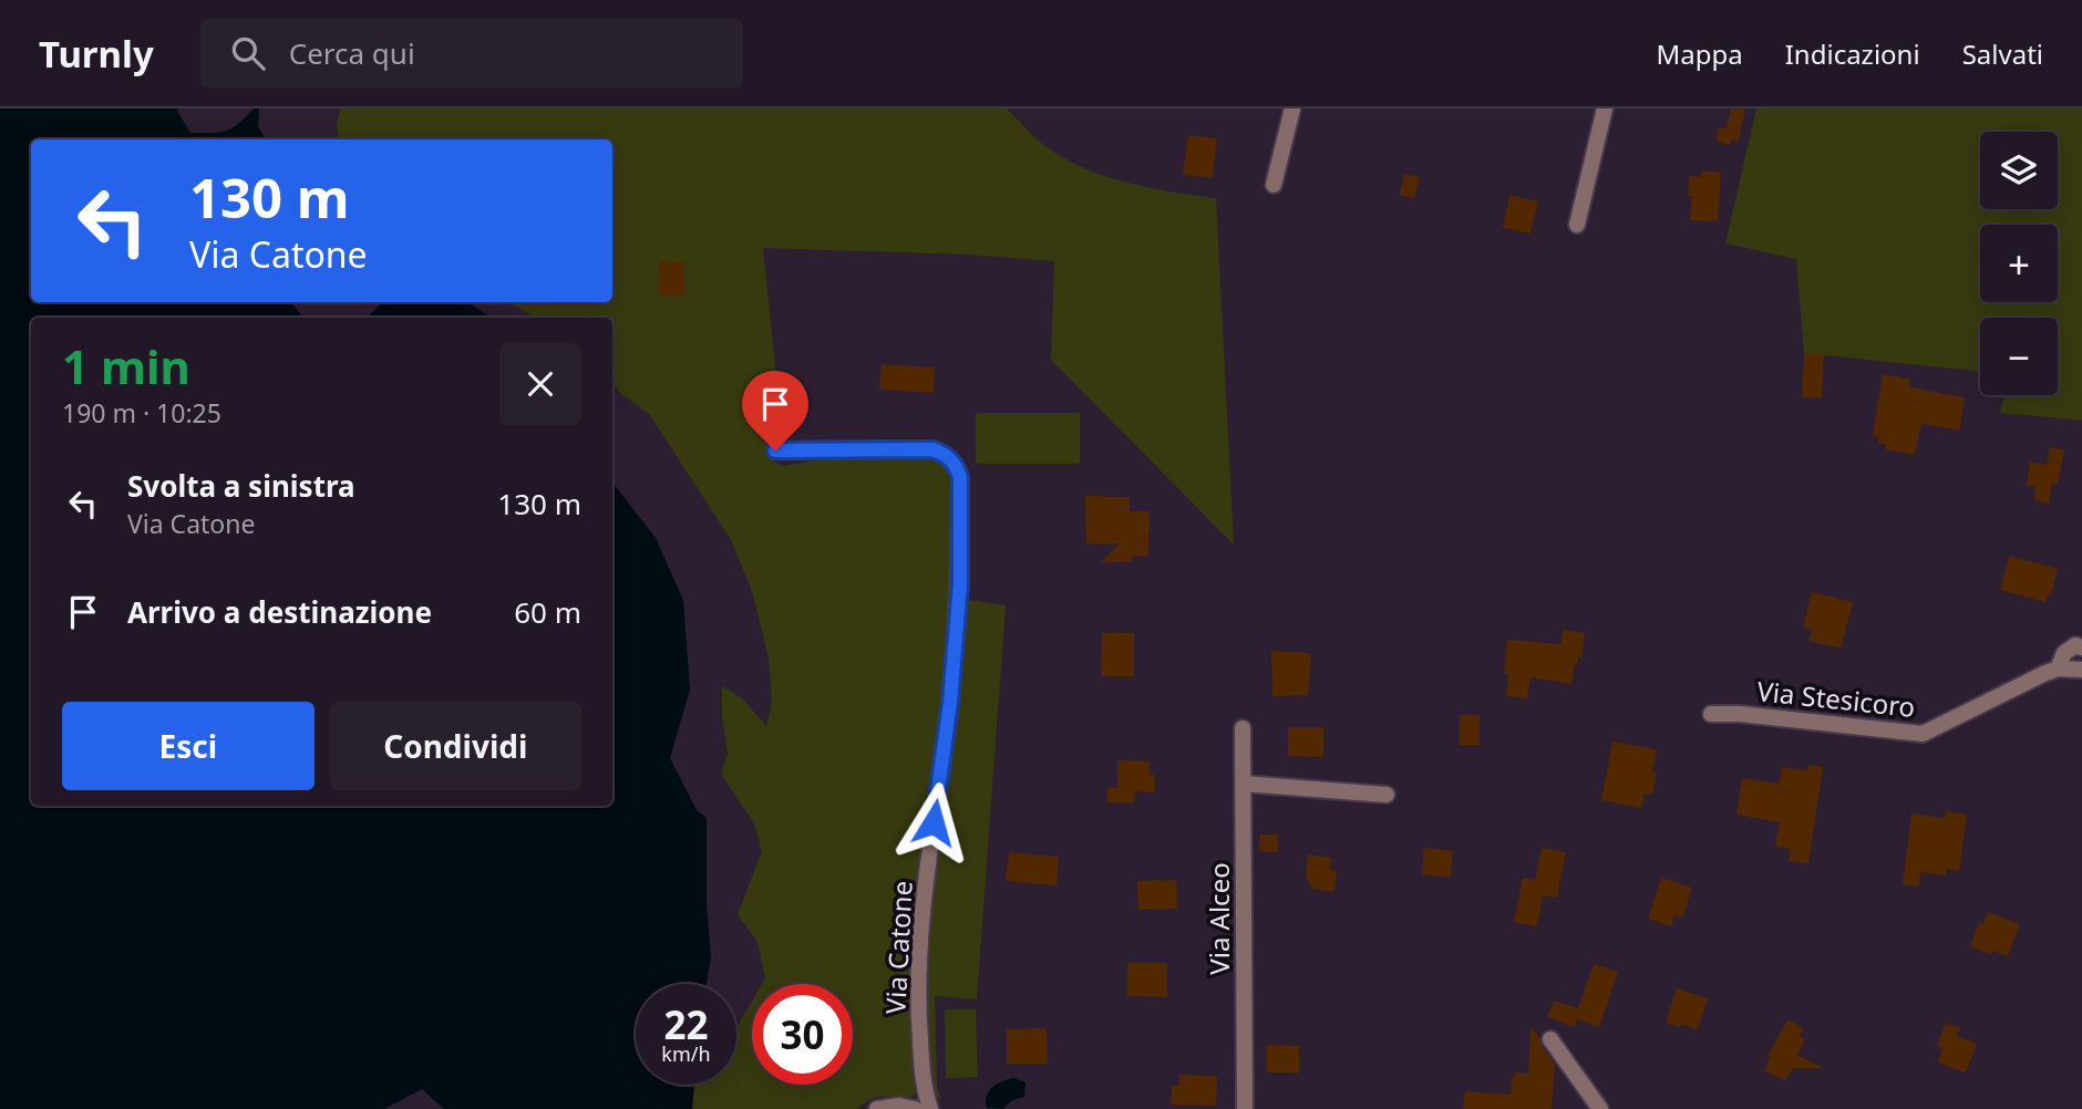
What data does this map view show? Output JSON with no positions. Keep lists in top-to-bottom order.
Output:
{
  "streets": {
    "street": ["Via Stesicoro", "Via Alceo", "Via Catone"]
  },
  "page": {
    "header": "Turnly",
    "search": "Cerca qui",
    "nav": ["Mappa", "Indicazioni", "Salvati"],
    "map_buttons": ["+", "−"],
    "turn": ["130 m", "Via Catone"],
    "heading": ["1 min", "190 m · 10:25"],
    "list": [
      {
        "name": "Svolta a sinistra",
        "note": "Via Catone",
        "value": "130 m"
      },
      {
        "name": "Arrivo a destinazione",
        "value": "60 m"
      }
    ],
    "buttons": ["Esci", "Condividi"],
    "speed": "22 km/h",
    "limit": "30"
  }
}
